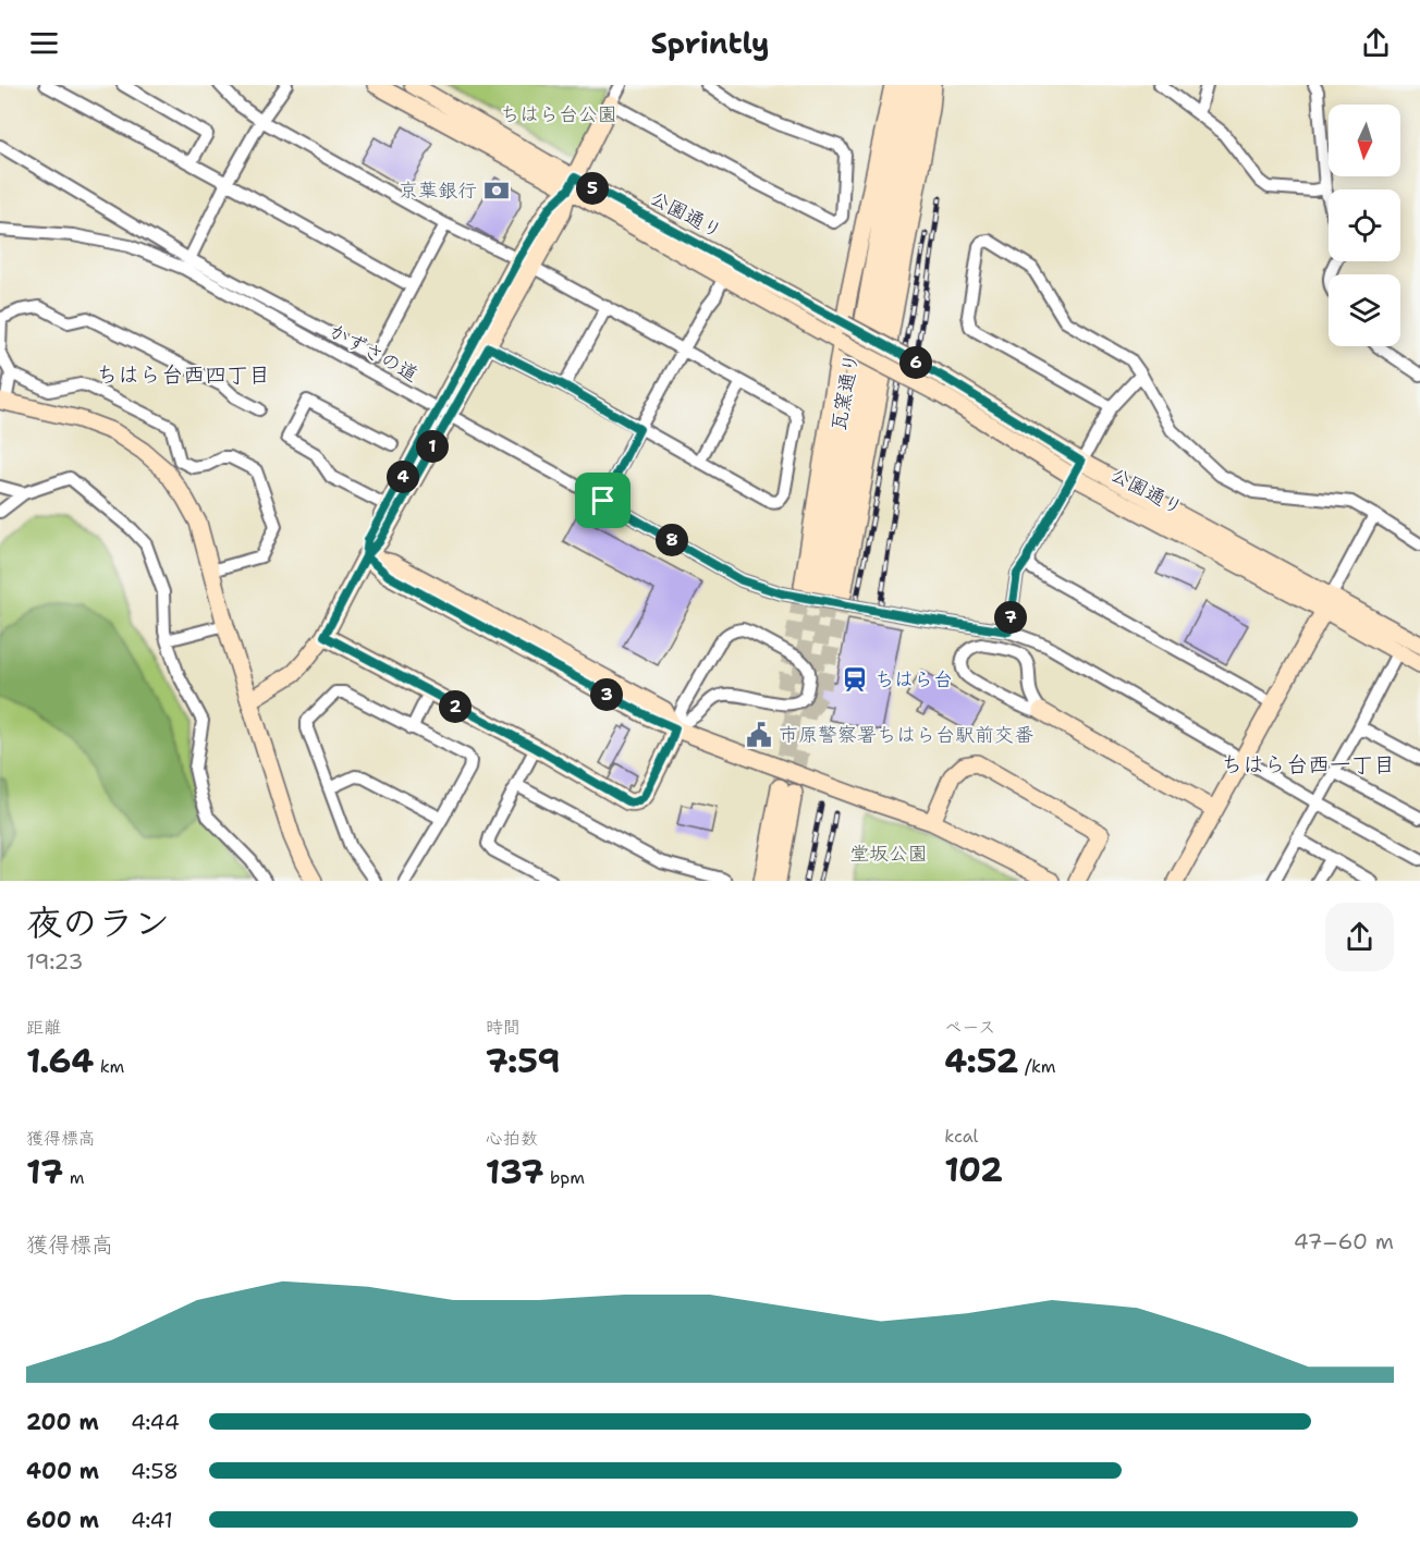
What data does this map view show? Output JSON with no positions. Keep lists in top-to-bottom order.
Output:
{
  "streets": {
    "street": ["公園通り", "かずさの道", "瓦窯通り"]
  },
  "districts": ["ちはら台西四丁目", "ちはら台西一丁目"],
  "parks": ["ちはら台公園", "堂坂公園"],
  "places": {
    "bank": ["京葉銀行"],
    "station": ["ちはら台"],
    "public building": ["市原警察署ちはら台駅前交番"]
  },
  "north": "bottom",
  "page": {
    "header": "Sprintly",
    "pins": [
      "5",
      "6",
      "1",
      "4",
      "8",
      "7",
      "3",
      "2"
    ],
    "heading": ["夜のラン", "19:23"],
    "stats": [
      ["距離", "1.64 km"],
      ["時間", "7:59"],
      ["ペース", "4:52 /km"],
      ["獲得標高", "17 m"],
      ["心拍数", "137 bpm"],
      ["kcal", "102"]
    ],
    "chart": ["獲得標高", "47–60 m"],
    "list": [
      {
        "name": "200 m",
        "note": "4:44"
      },
      {
        "name": "400 m",
        "note": "4:58"
      },
      {
        "name": "600 m",
        "note": "4:41"
      }
    ]
  }
}
